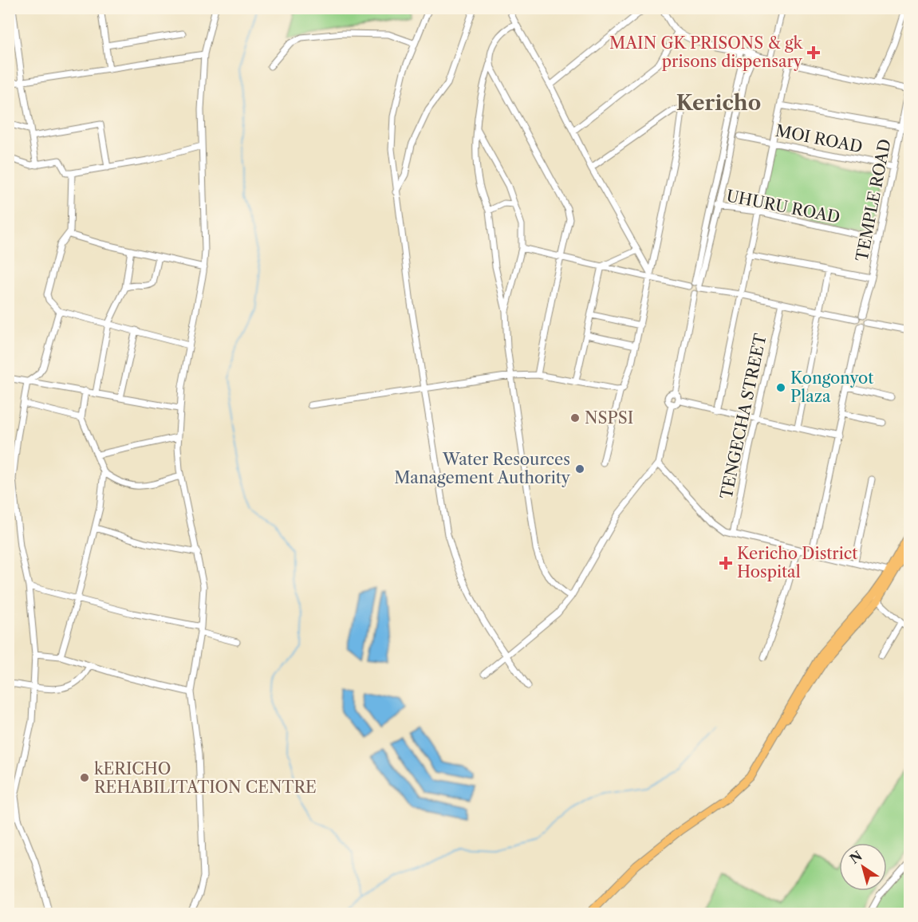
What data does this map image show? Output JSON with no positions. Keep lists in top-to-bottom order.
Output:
{
  "streets": {
    "street": [
      "MOI ROAD",
      "TEMPLE ROAD",
      "UHURU ROAD",
      "TENGECHA STREET"
    ]
  },
  "crossings": [
    ["MOI ROAD", "TEMPLE ROAD"],
    ["TEMPLE ROAD", "UHURU ROAD"]
  ],
  "districts": ["Kericho"],
  "places": {
    "health": ["MAIN GK PRISONS & gk prisons dispensary", "Kericho District Hospital"],
    "other": [
      "Kongonyot Plaza",
      "NSPSI",
      "Water Resources Management Authority",
      "kERICHO REHABILITATION CENTRE"
    ]
  },
  "north": "top left"
}
